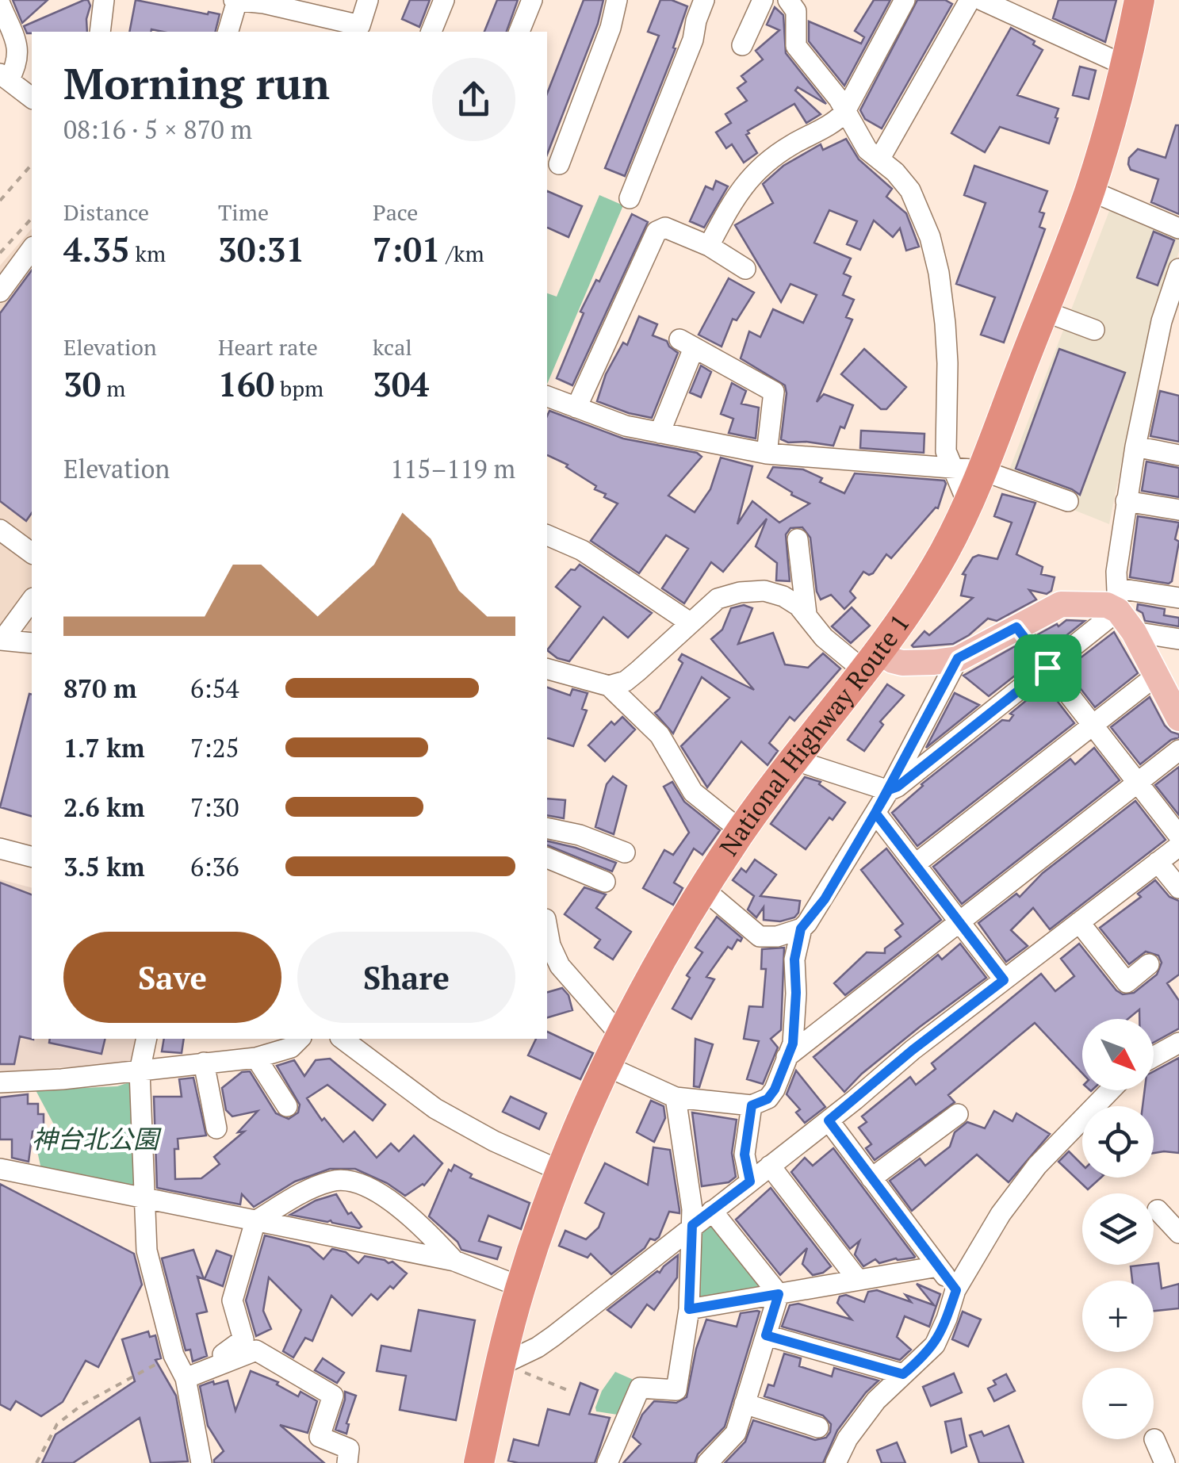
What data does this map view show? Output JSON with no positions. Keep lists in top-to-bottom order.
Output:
{
  "streets": {
    "highway": ["National Highway Route 1"]
  },
  "parks": ["神台北公園"],
  "north": "bottom right",
  "page": {
    "heading": ["Morning run", "08:16 · 5 × 870 m"],
    "stats": [
      ["Distance", "4.35 km"],
      ["Time", "30:31"],
      ["Pace", "7:01 /km"],
      ["Elevation", "30 m"],
      ["Heart rate", "160 bpm"],
      ["kcal", "304"]
    ],
    "chart": ["Elevation", "115–119 m"],
    "list": [
      {
        "name": "870 m",
        "note": "6:54"
      },
      {
        "name": "1.7 km",
        "note": "7:25"
      },
      {
        "name": "2.6 km",
        "note": "7:30"
      },
      {
        "name": "3.5 km",
        "note": "6:36"
      }
    ],
    "buttons": ["Save", "Share"],
    "map_buttons": ["+", "−"]
  }
}
